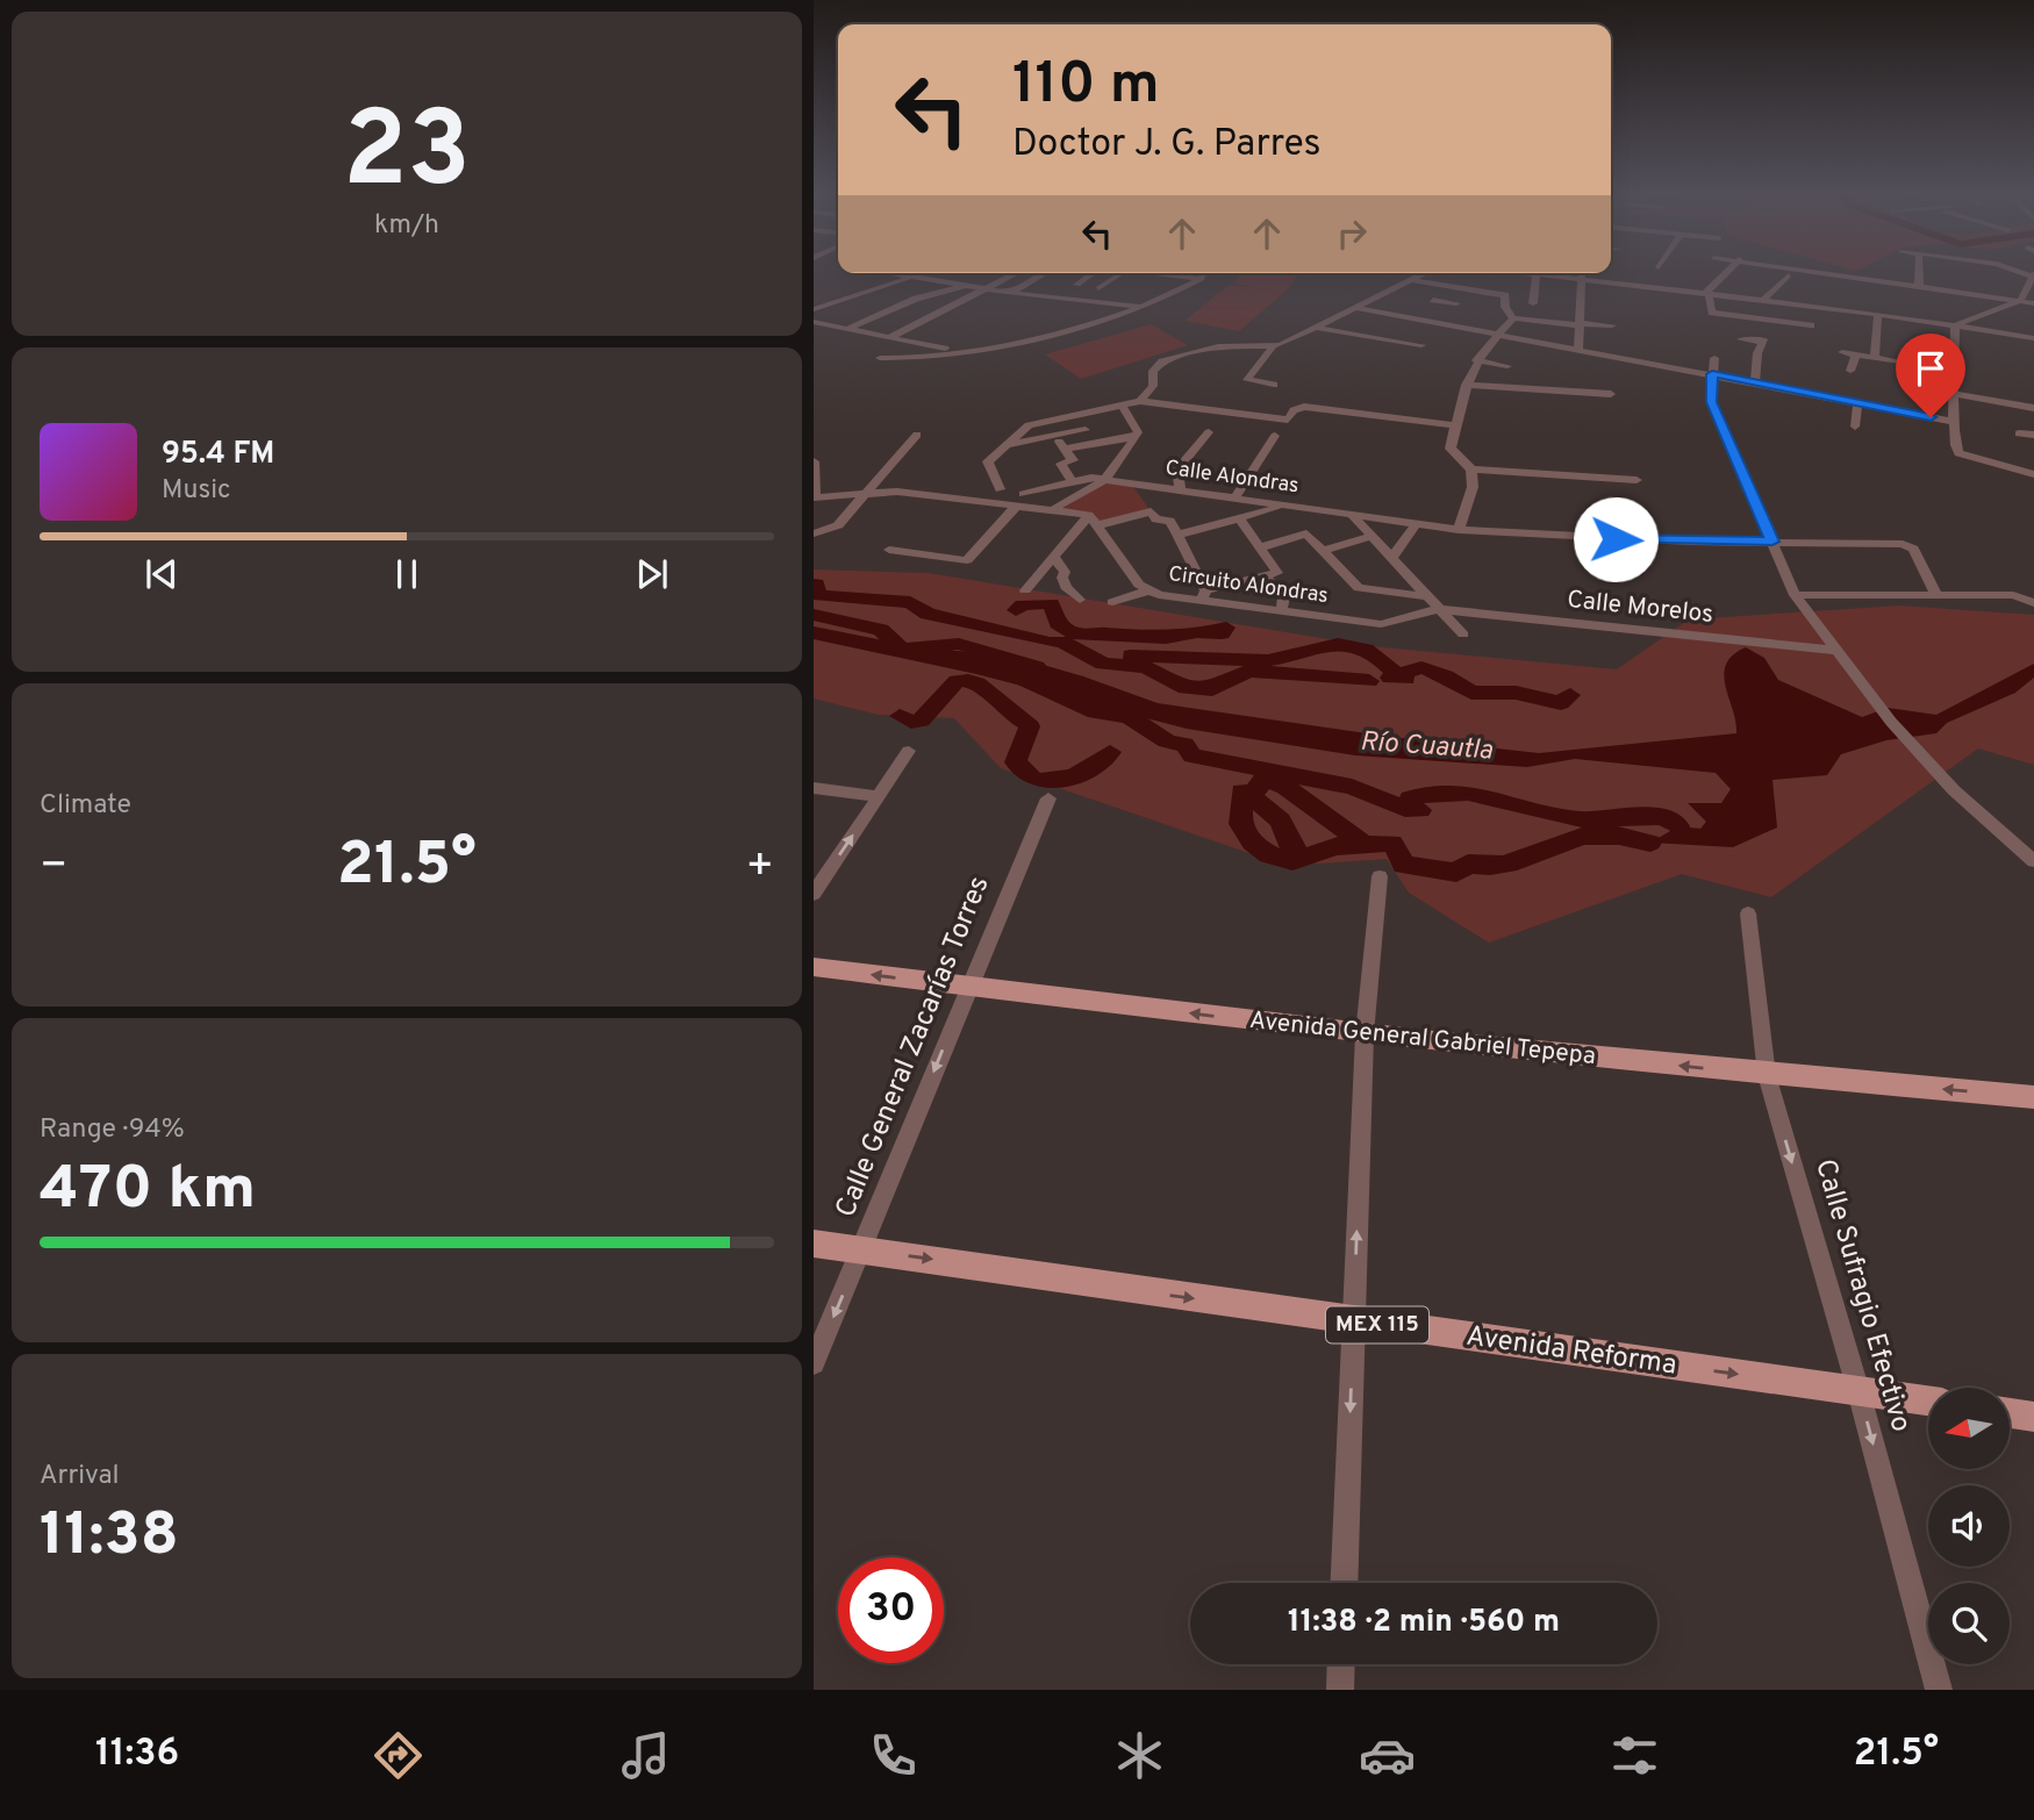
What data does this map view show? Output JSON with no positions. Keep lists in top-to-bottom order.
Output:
{
  "streets": {
    "main road": ["Avenida General Gabriel Tepepa", "MEX 115", "Avenida Reforma"],
    "street": [
      "Calle Alondras",
      "Circuito Alondras",
      "Calle Morelos",
      "Calle General Zacarías Torres",
      "Calle Sufragio Efectivo"
    ]
  },
  "crossings": [
    ["Circuito Alondras", "Calle Morelos"],
    ["Avenida General Gabriel Tepepa", "Calle General Zacarías Torres"],
    ["Avenida General Gabriel Tepepa", "Calle Sufragio Efectivo"],
    ["Calle General Zacarías Torres", "Avenida Reforma"],
    ["Calle Sufragio Efectivo", "Avenida Reforma"]
  ],
  "one_way": [
    "Avenida General Gabriel Tepepa",
    "Calle General Zacarías Torres",
    "Calle Sufragio Efectivo",
    "Avenida Reforma"
  ],
  "water": ["Río Cuautla"],
  "north": "left",
  "page": {
    "tile": [
      ["23", "km/h"],
      "Climate",
      ["Range · 94%", "470 km"],
      ["Arrival", "11:38"]
    ],
    "turn": ["110 m", "Doctor J. G. Parres"],
    "song": ["95.4 FM", "Music"],
    "heat": ["−", "21.5°", "+"],
    "limit": "30",
    "trip": "11:38 · 2 min · 560 m",
    "tabs": ["11:36", "21.5°"]
  }
}
